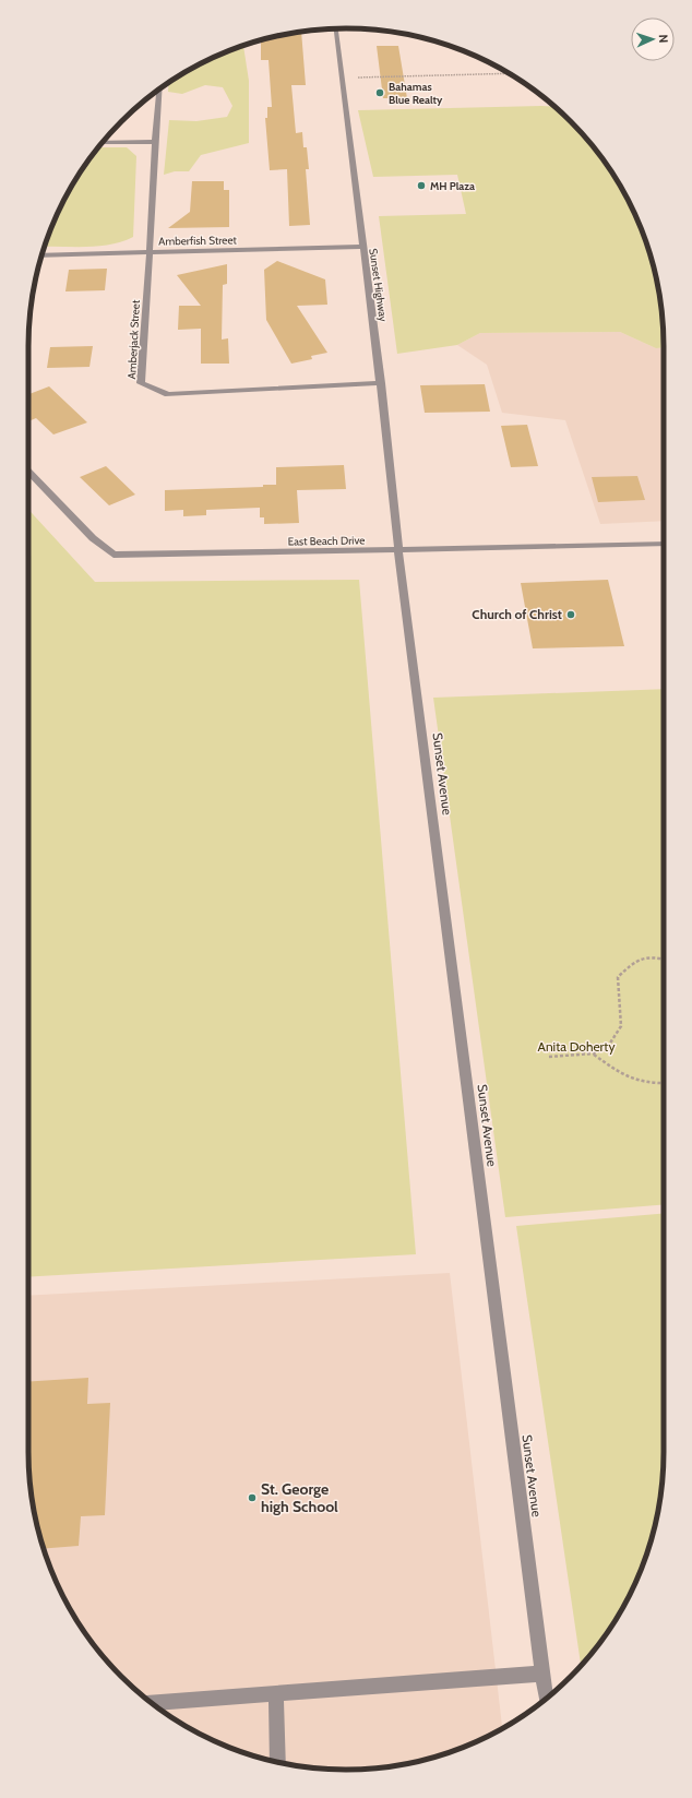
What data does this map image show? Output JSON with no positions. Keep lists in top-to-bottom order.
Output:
{
  "streets": {
    "street": [
      "Amberfish Street",
      "Sunset Highway",
      "Amberjack Street",
      "East Beach Drive",
      "Sunset Avenue"
    ]
  },
  "crossings": [
    ["Amberfish Street", "Sunset Highway"],
    ["Amberfish Street", "Amberjack Street"],
    ["Sunset Highway", "Amberjack Street"],
    ["Sunset Highway", "East Beach Drive"],
    ["Sunset Highway", "Sunset Avenue"],
    ["East Beach Drive", "Sunset Avenue"]
  ],
  "parks": ["Anita Doherty"],
  "places": [
    "Bahamas Blue Realty",
    "MH Plaza",
    "Church of Christ",
    "St. George high School"
  ],
  "north": "right"
}
